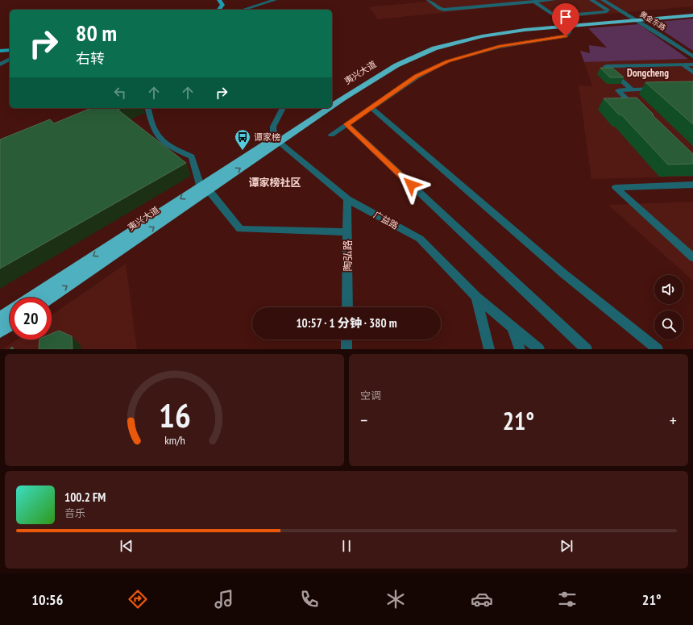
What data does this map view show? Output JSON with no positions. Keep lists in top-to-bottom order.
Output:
{
  "streets": {
    "highway": ["夷兴大道"],
    "street": ["黄金东路", "广益路", "陶弘路"]
  },
  "crossings": [
    ["黄金东路", "夷兴大道"],
    ["夷兴大道", "广益路"],
    ["广益路", "陶弘路"]
  ],
  "districts": ["Dongcheng", "谭家榜社区"],
  "places": {
    "bus stop": ["谭家榜"]
  },
  "page": {
    "turn": ["80 m", "右转"],
    "limit": "20",
    "trip": "10:57 · 1 分钟 · 380 m",
    "tile": "空调",
    "heat": ["−", "21°", "+"],
    "song": ["100.2 FM", "音乐"],
    "tabs": ["10:56", "21°"],
    "gauge": ["16", "km/h"]
  }
}
